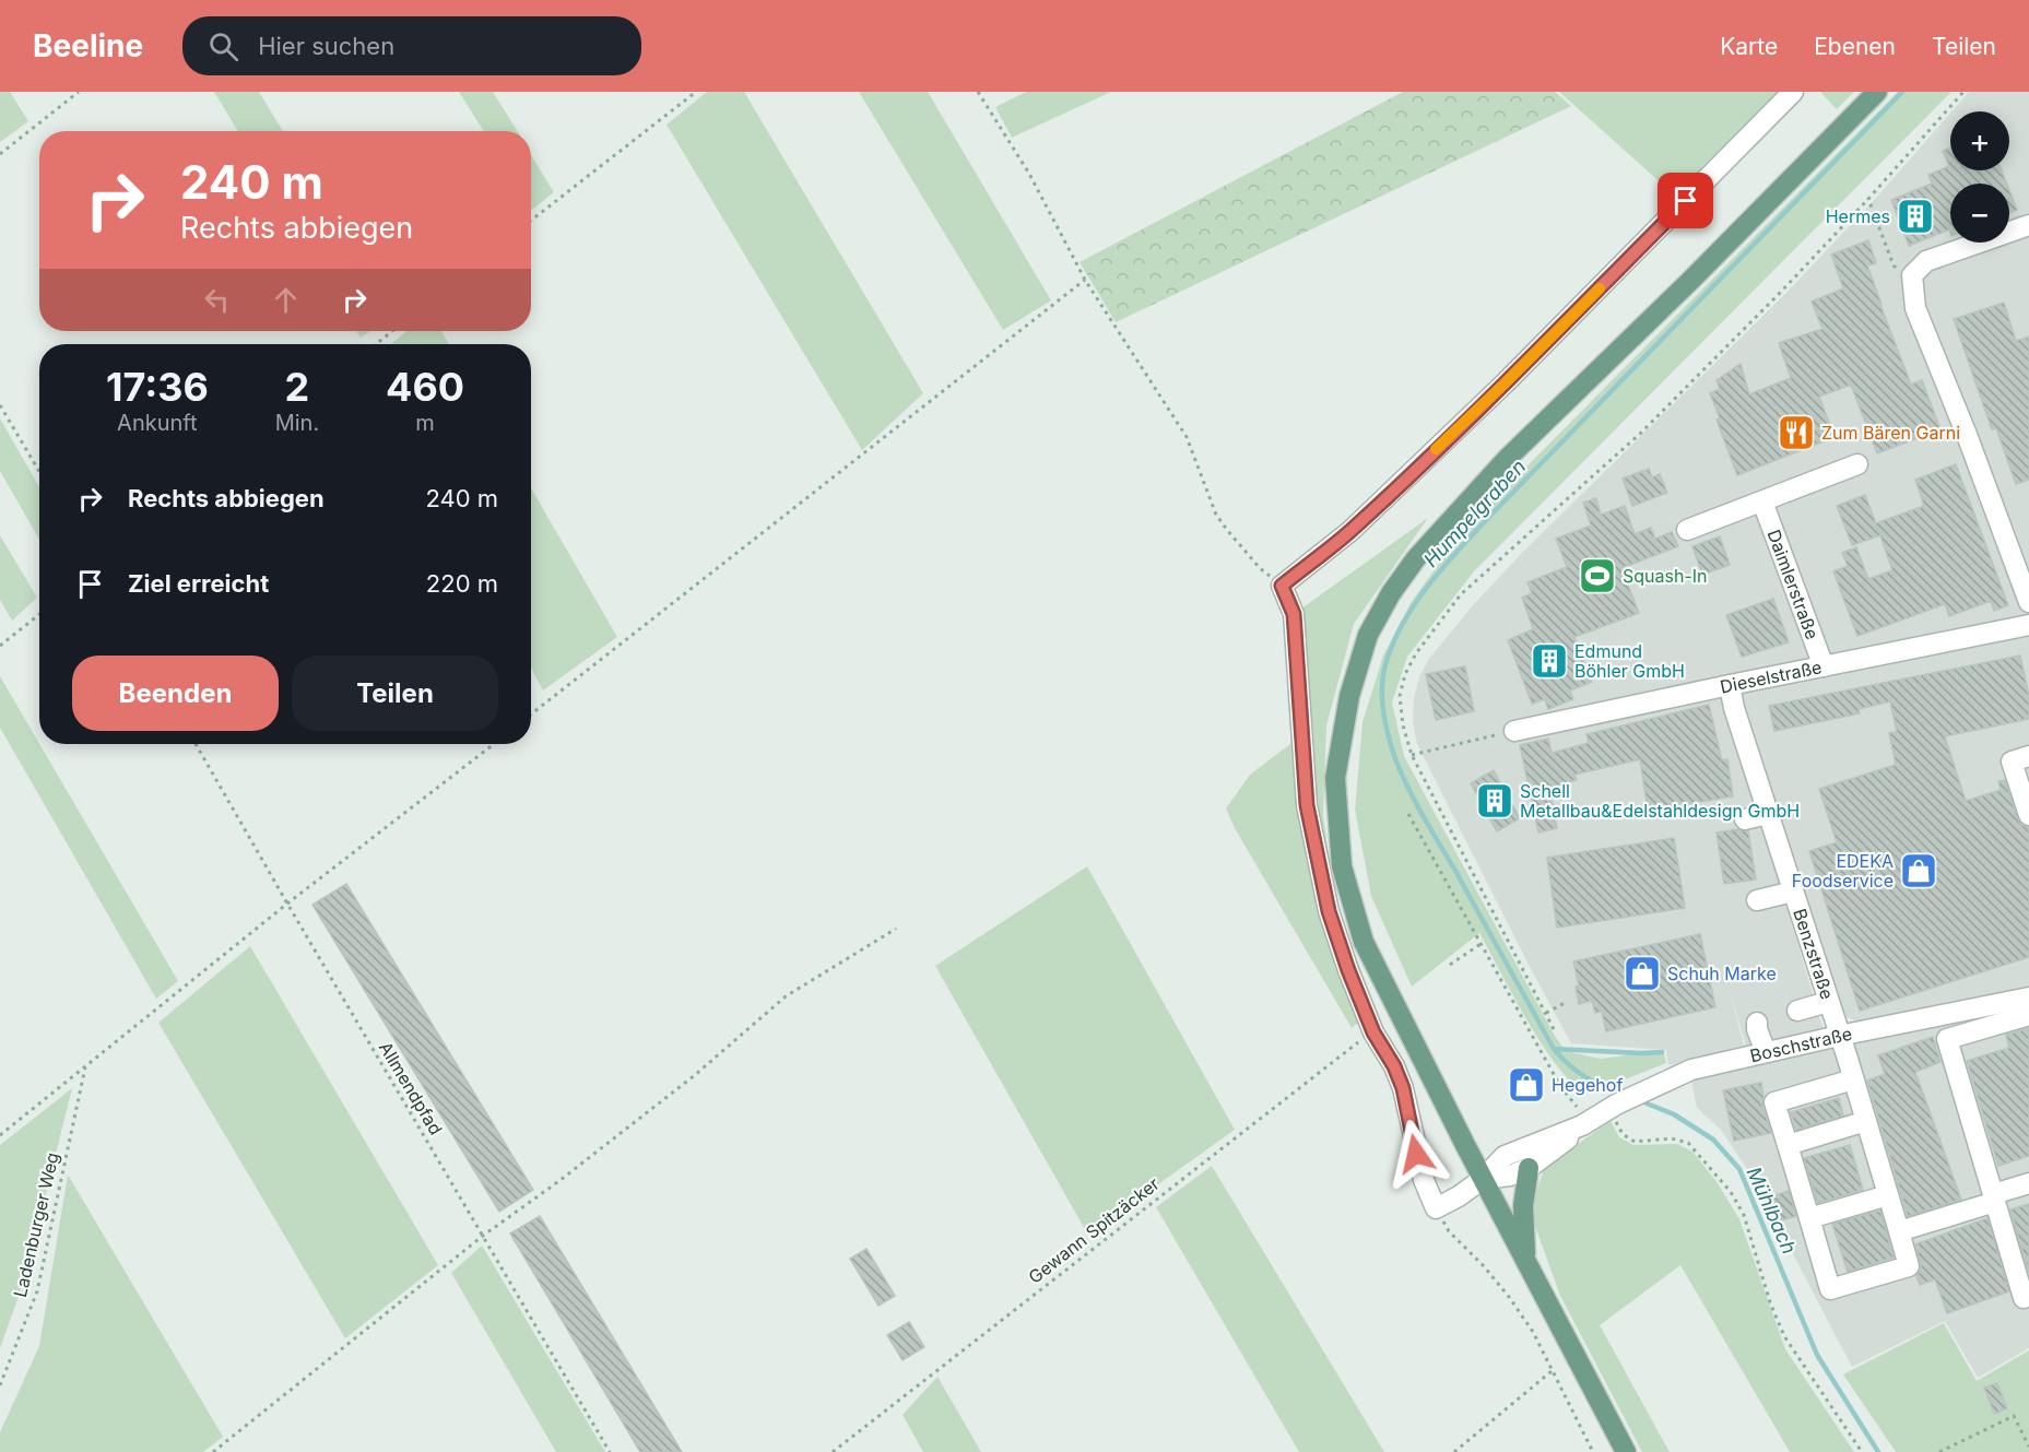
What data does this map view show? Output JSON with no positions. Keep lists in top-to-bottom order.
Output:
{
  "streets": {
    "street": [
      "Daimlerstraße",
      "Dieselstraße",
      "Benzstraße",
      "Boschstraße"
    ],
    "path": ["Allmendpfad", "Ladenburger Weg", "Gewann Spitzäcker"]
  },
  "crossings": [
    ["Daimlerstraße", "Dieselstraße"],
    ["Dieselstraße", "Benzstraße"],
    ["Benzstraße", "Boschstraße"]
  ],
  "water": ["Humpelgraben", "Mühlbach"],
  "places": {
    "building": ["Hermes", "Edmund Böhler GmbH", "Schell Metallbau&Edelstahldesign GmbH"],
    "restaurant": ["Zum Bären Garni"],
    "sports": ["Squash-In"],
    "shop": ["EDEKA Foodservice", "Schuh Marke", "Hegehof"]
  },
  "page": {
    "header": "Beeline",
    "search": "Hier suchen",
    "nav": ["Karte", "Ebenen", "Teilen"],
    "map_buttons": ["+", "−"],
    "turn": ["240 m", "Rechts abbiegen"],
    "eta": [
      "17:36",
      "Ankunft",
      "2",
      "Min.",
      "460",
      "m"
    ],
    "list": [
      {
        "name": "Rechts abbiegen",
        "value": "240 m"
      },
      {
        "name": "Ziel erreicht",
        "value": "220 m"
      }
    ],
    "buttons": ["Beenden", "Teilen"]
  }
}
